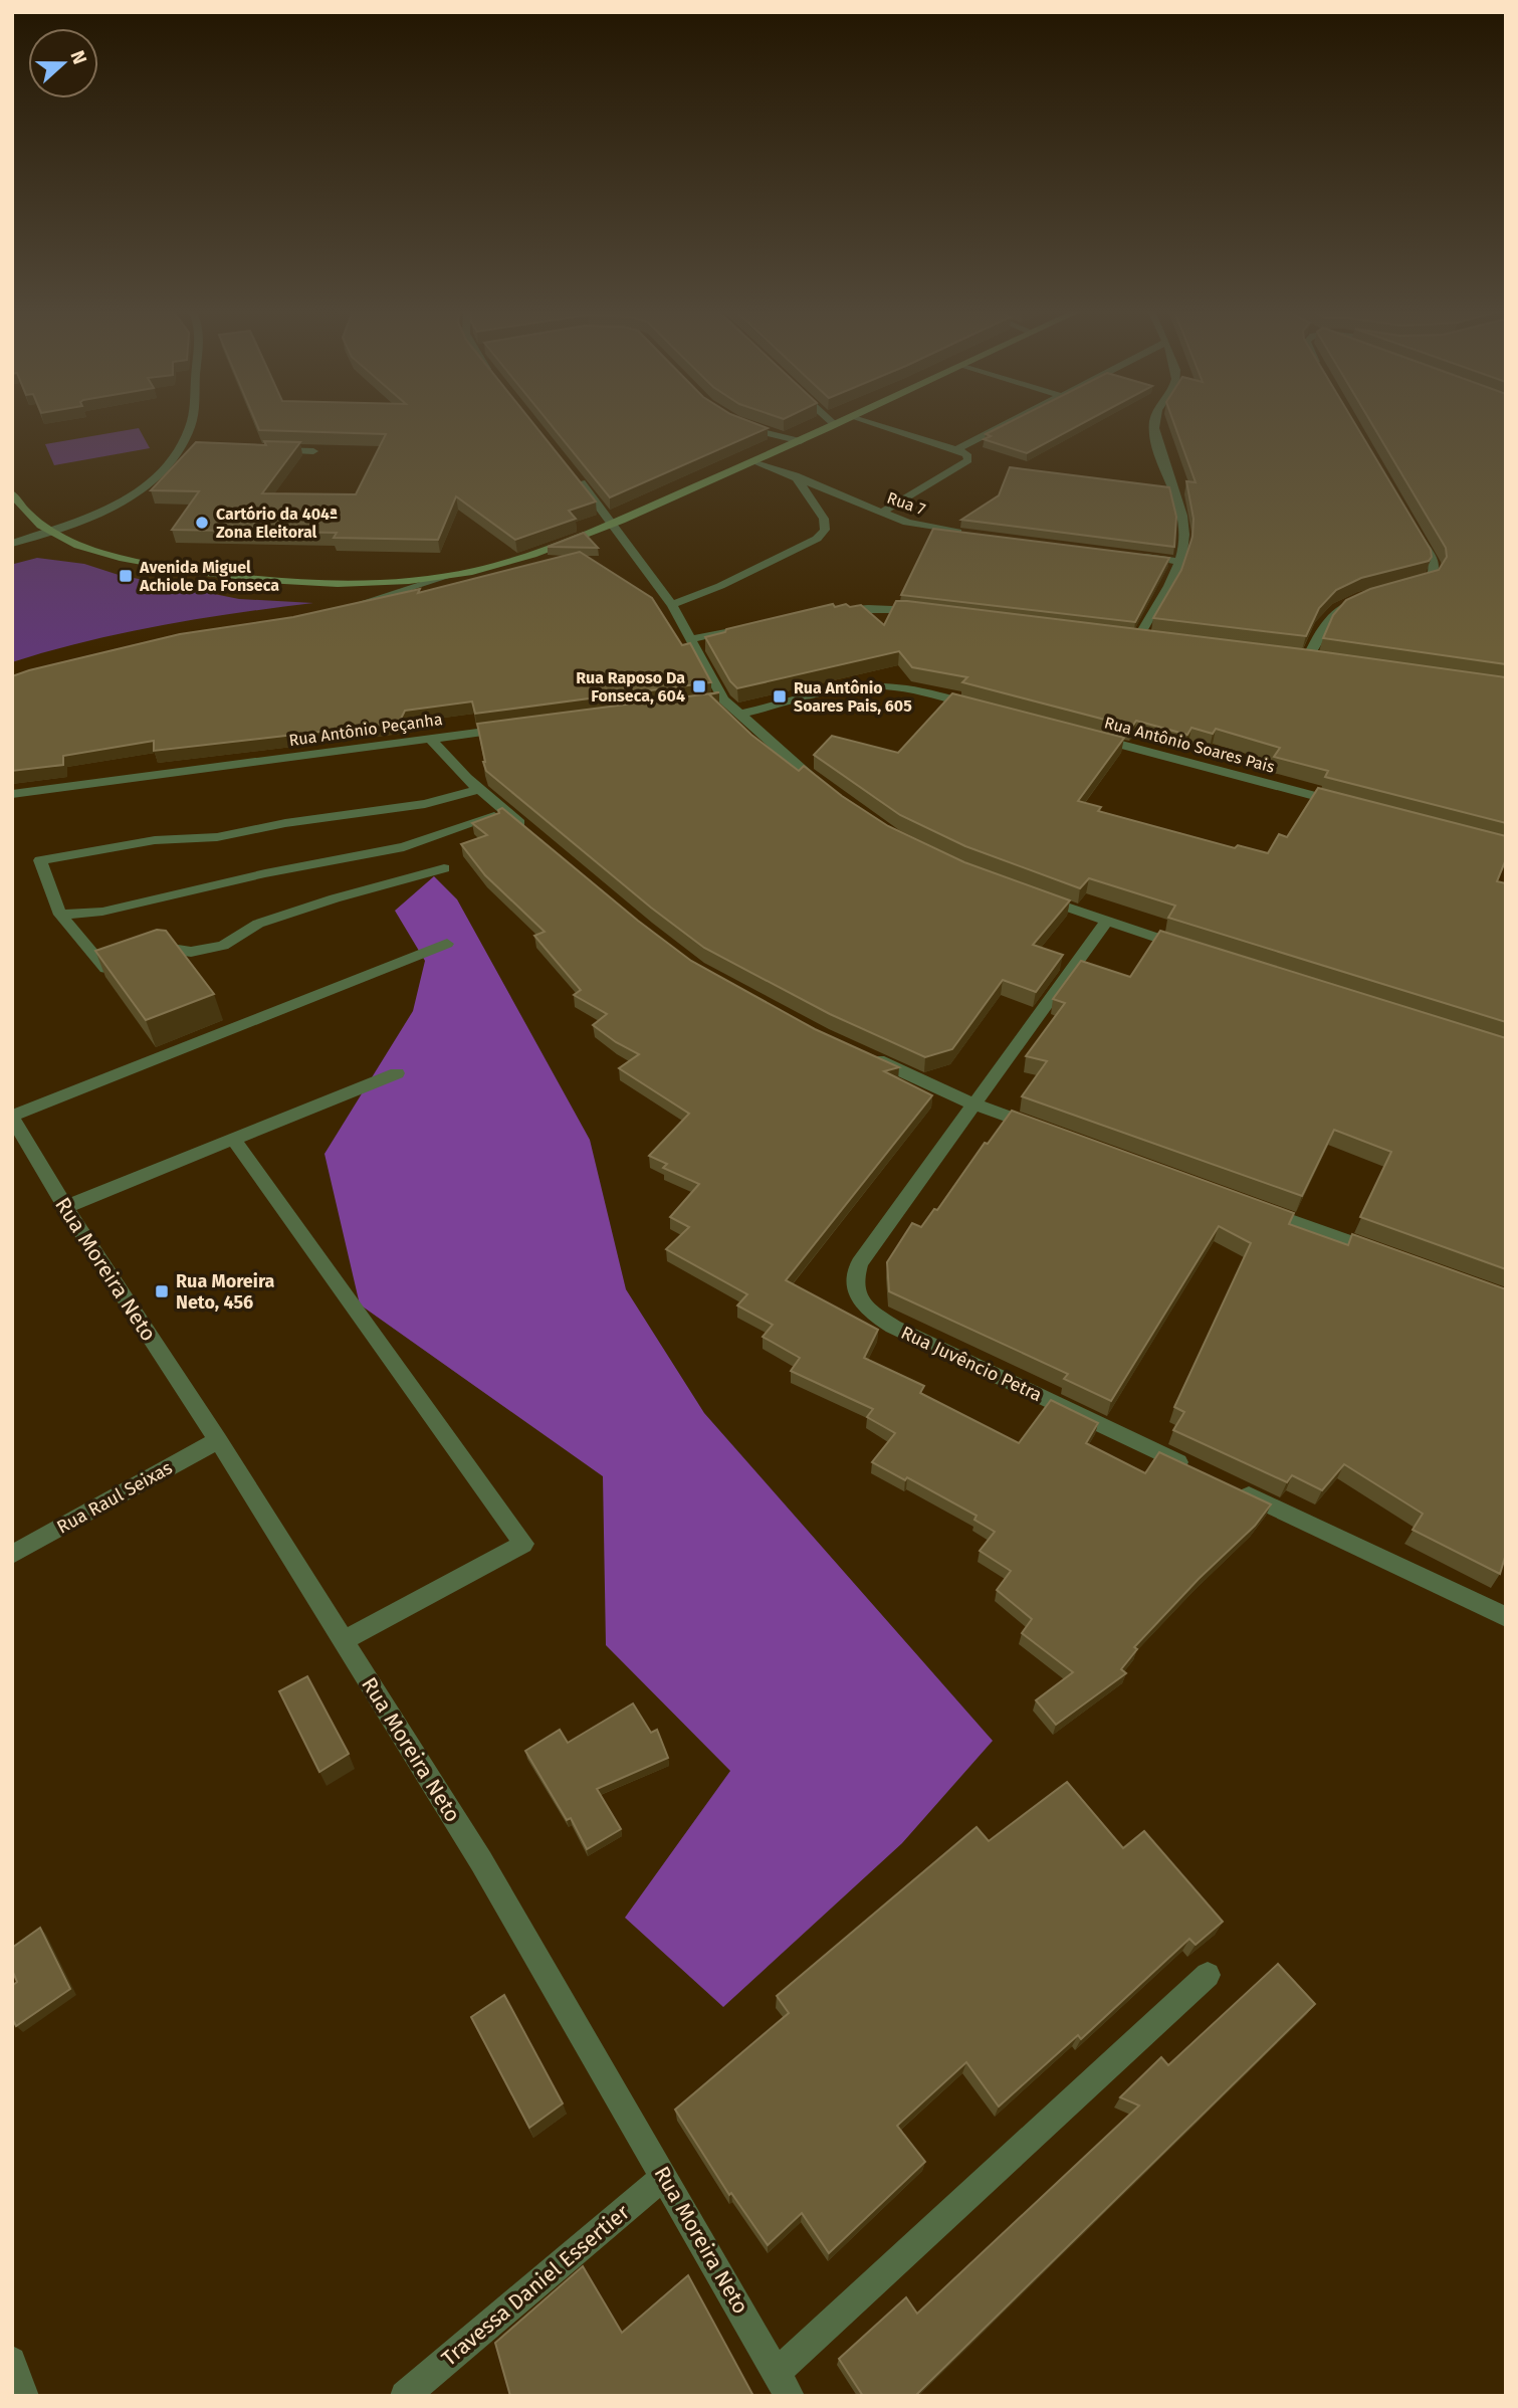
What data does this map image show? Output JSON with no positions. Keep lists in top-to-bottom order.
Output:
{
  "streets": {
    "street": [
      "Rua 7",
      "Rua Antônio Peçanha",
      "Rua Antônio Soares Pais",
      "Rua Moreira Neto",
      "Rua Juvêncio Petra",
      "Rua Raul Seixas",
      "Travessa Daniel Essertier"
    ]
  },
  "crossings": [
    ["Rua Moreira Neto", "Rua Raul Seixas"],
    ["Rua Moreira Neto", "Travessa Daniel Essertier"]
  ],
  "places": {
    "other": ["Cartório da 404ª Zona Eleitoral"],
    "transit": [
      "Avenida Miguel Achiole Da Fonseca",
      "Rua Raposo Da Fonseca, 604",
      "Rua Antônio Soares Pais, 605",
      "Rua Moreira Neto, 456"
    ]
  },
  "north": "right"
}
